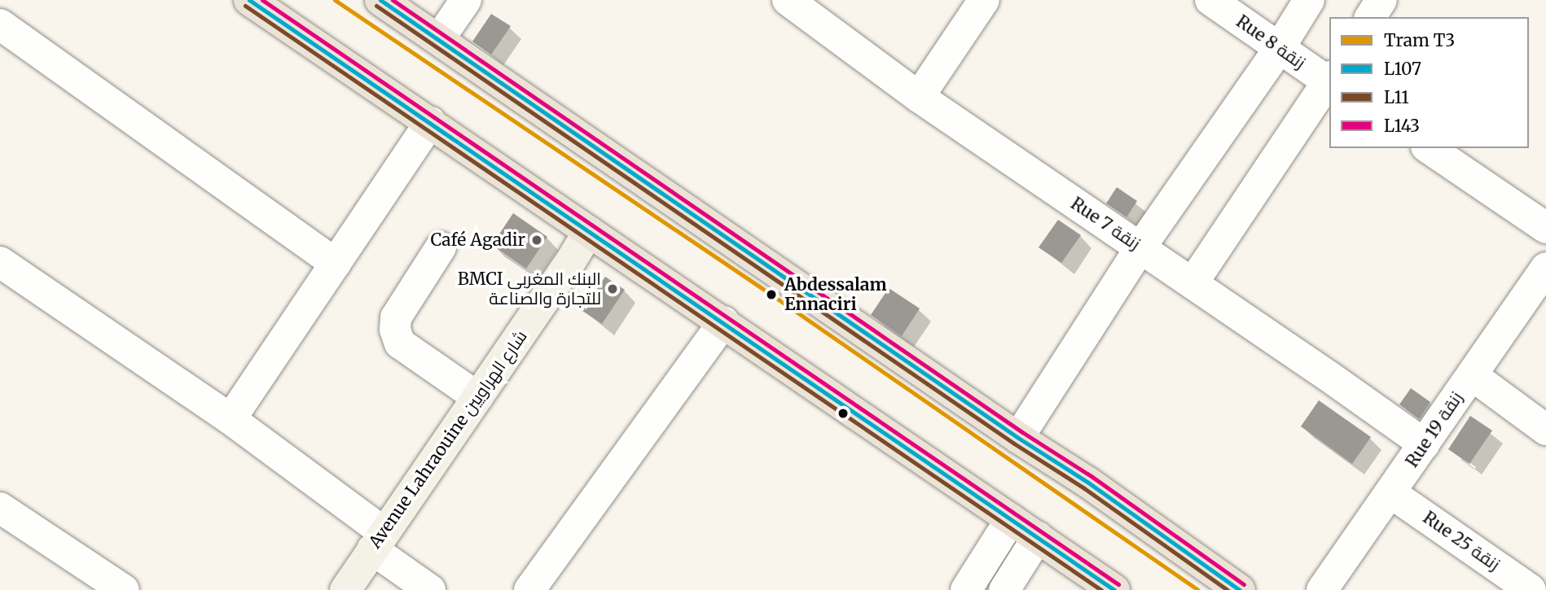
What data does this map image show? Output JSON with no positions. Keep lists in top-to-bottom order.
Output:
{
  "streets": {
    "street": [
      "Rue 8 زنقة",
      "Rue 7 زنقة",
      "Rue 19 زنقة",
      "Avenue Lahraouine شارع الهراويين",
      "Rue 25 زنقة"
    ]
  },
  "crossings": [
    ["Rue 7 زنقة", "Rue 19 زنقة"],
    ["Rue 19 زنقة", "Rue 25 زنقة"]
  ],
  "places": ["Café Agadir", "BMCI البنك المغربي للتجارة والصناعة", "Abdessalam Ennaciri"],
  "lines": [
    "tram line T3",
    "transit line L107",
    "transit line L143",
    "transit line L11"
  ],
  "legend": [
    "Tram T3",
    "L107",
    "L11",
    "L143"
  ]
}
